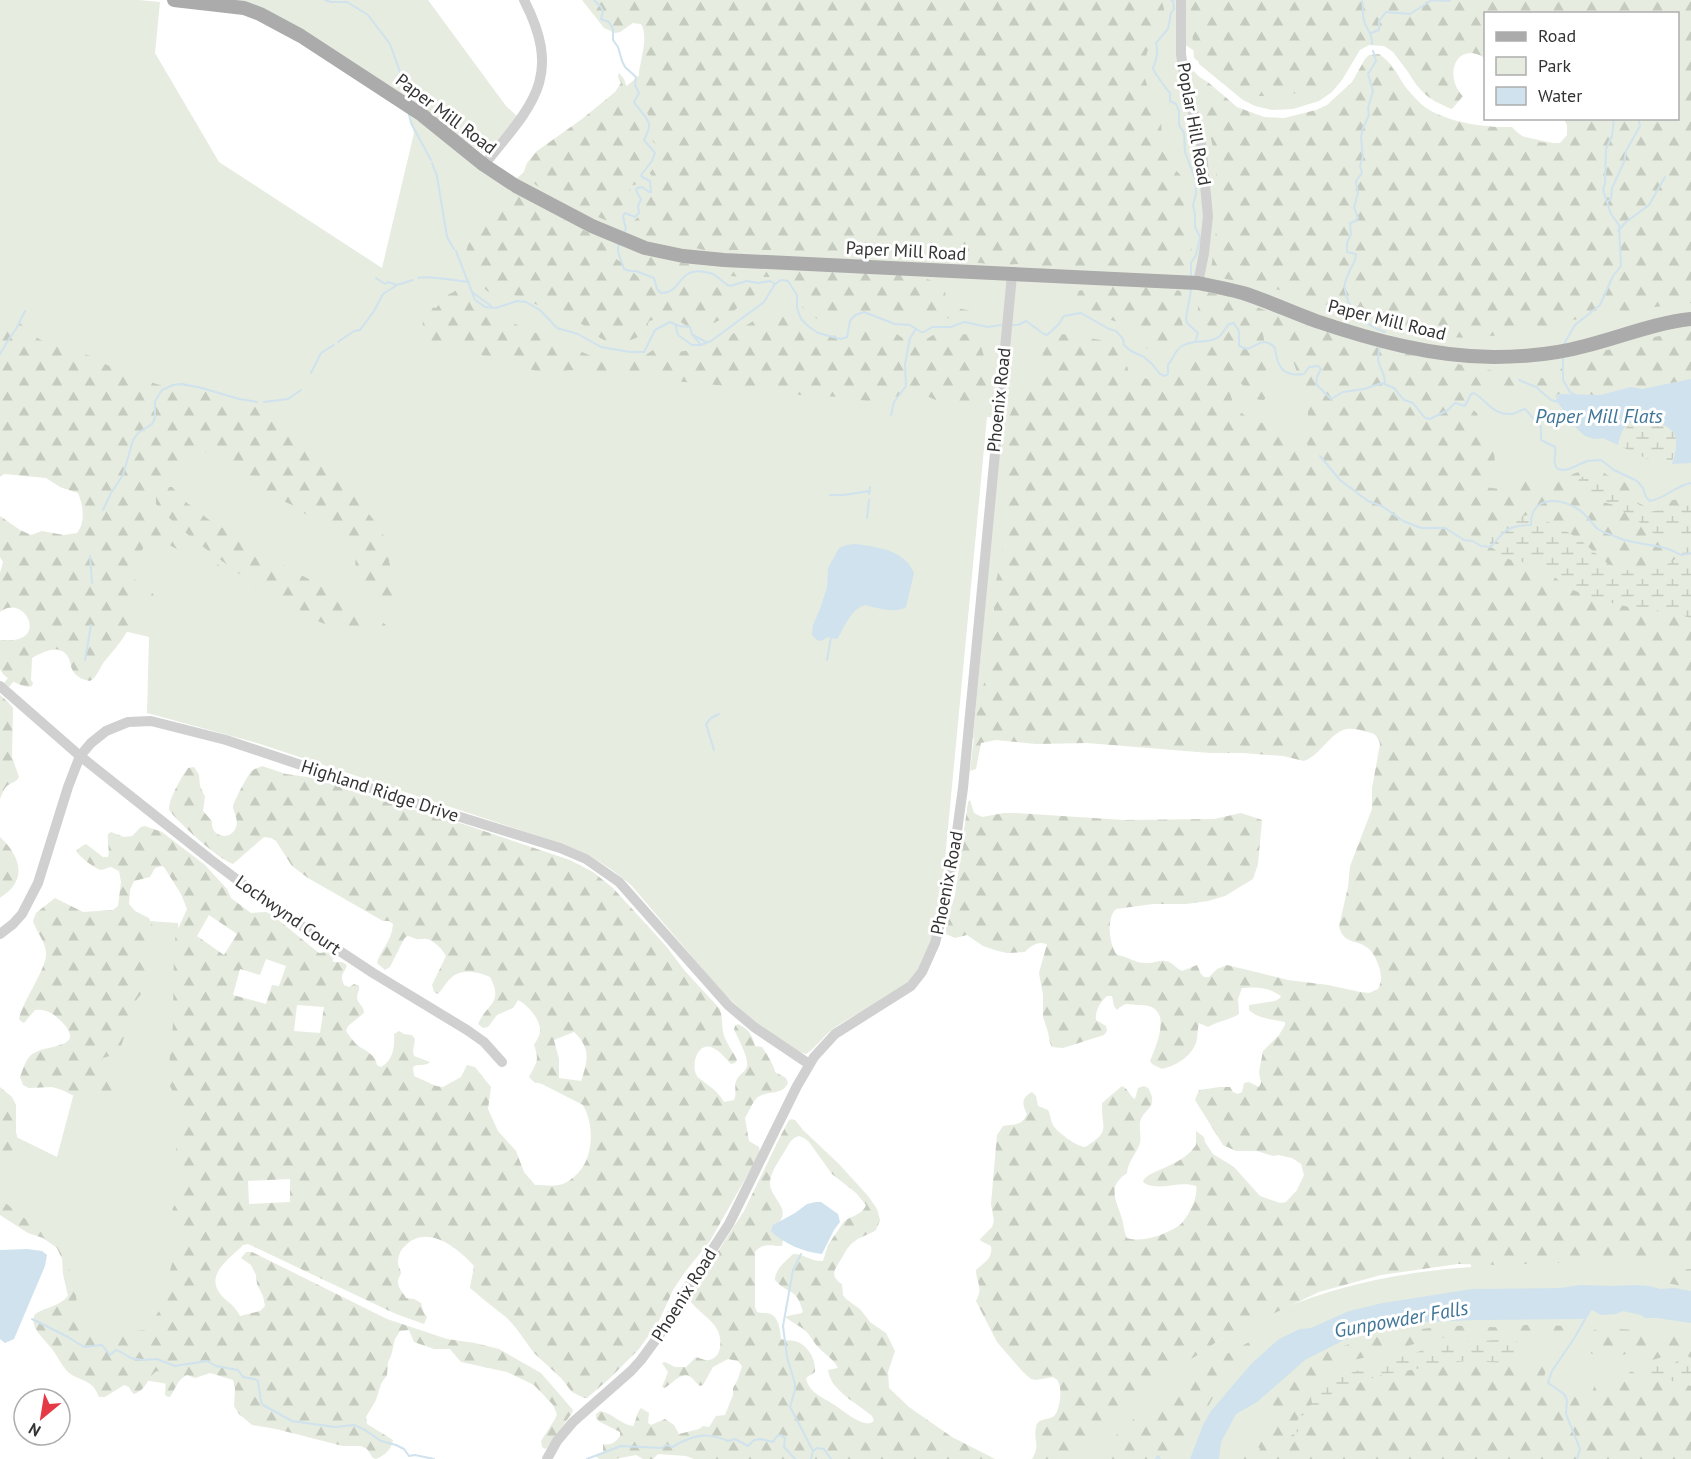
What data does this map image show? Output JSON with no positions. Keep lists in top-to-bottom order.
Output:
{
  "streets": {
    "main road": ["Paper Mill Road"],
    "street": [
      "Poplar Hill Road",
      "Phoenix Road",
      "Highland Ridge Drive",
      "Lochwynd Court"
    ]
  },
  "crossings": [
    ["Paper Mill Road", "Poplar Hill Road"],
    ["Paper Mill Road", "Phoenix Road"],
    ["Phoenix Road", "Highland Ridge Drive"],
    ["Highland Ridge Drive", "Lochwynd Court"]
  ],
  "water": ["Paper Mill Flats", "Gunpowder Falls"],
  "legend": ["Road", "Park", "Water"],
  "north": "bottom left"
}
